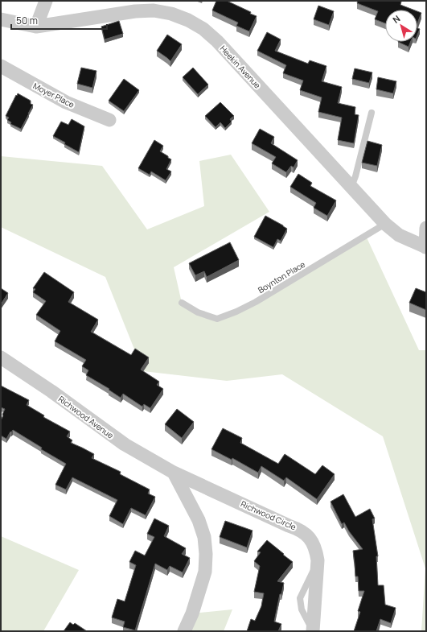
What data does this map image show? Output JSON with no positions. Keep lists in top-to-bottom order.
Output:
{
  "streets": {
    "street": [
      "Heekin Avenue",
      "Moyer Place",
      "Richwood Avenue",
      "Richwood Circle"
    ],
    "lane": ["Boynton Place"]
  },
  "crossings": [
    ["Heekin Avenue", "Boynton Place"],
    ["Richwood Avenue", "Richwood Circle"]
  ],
  "scale_bar": "50 m",
  "north": "top left"
}
